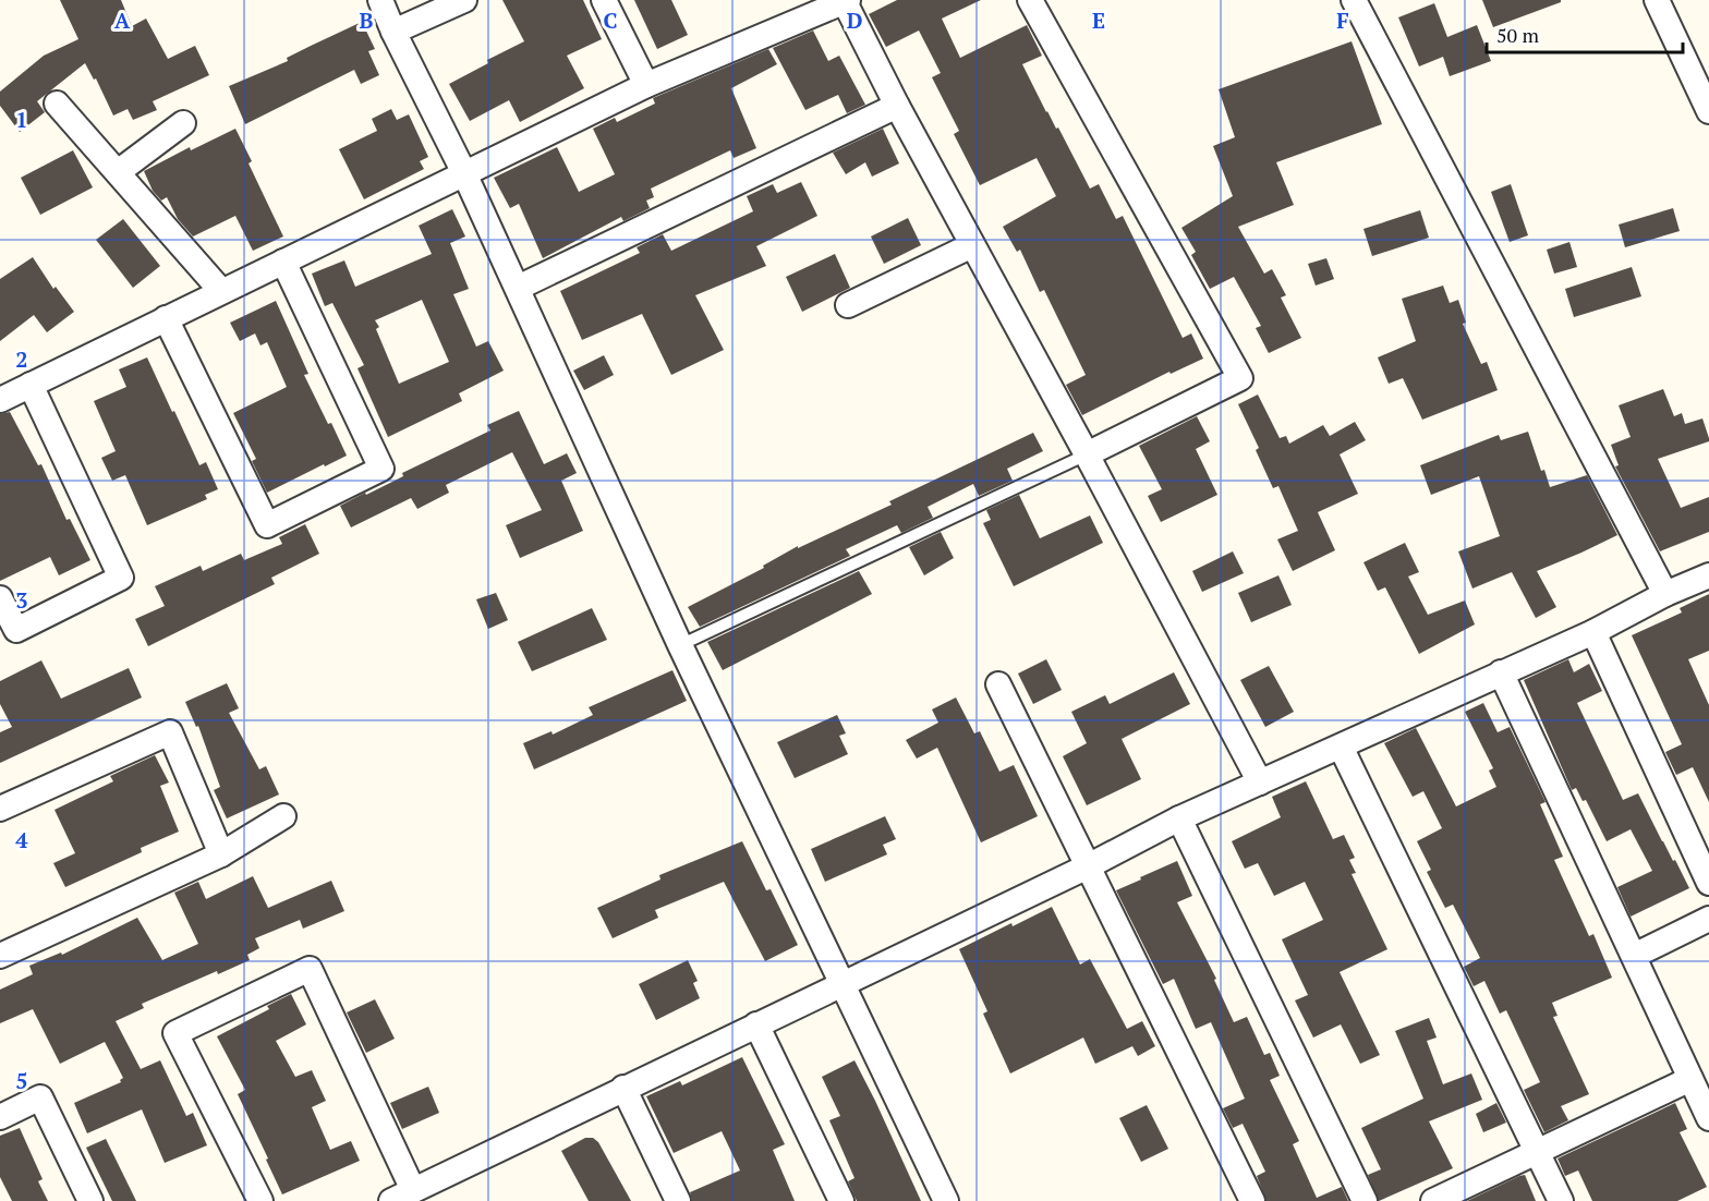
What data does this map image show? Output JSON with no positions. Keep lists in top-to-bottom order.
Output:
{
  "scale_bar": "50 m",
  "grid": {
    "columns": [
      "A",
      "B",
      "C",
      "D",
      "E",
      "F"
    ],
    "rows": [
      "1",
      "2",
      "3",
      "4",
      "5"
    ]
  }
}
